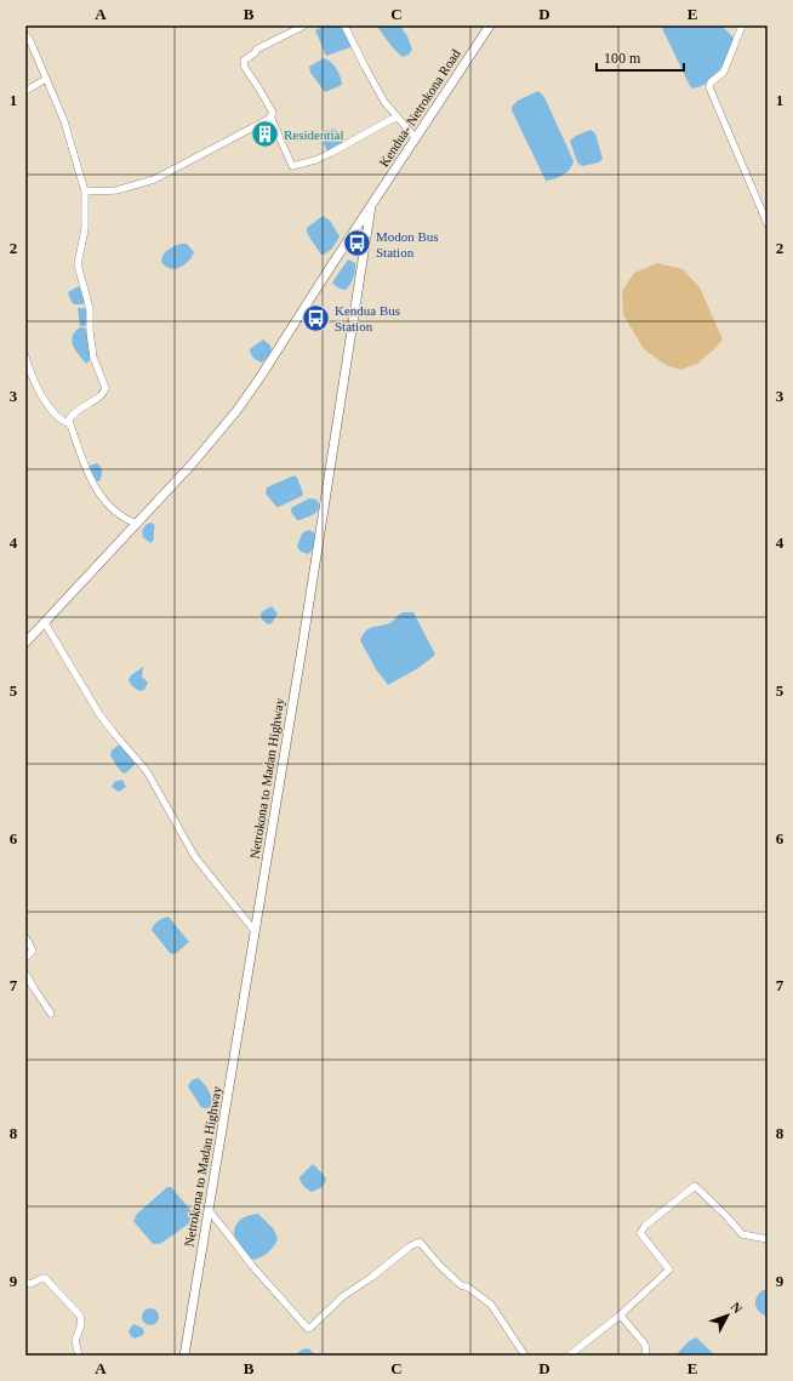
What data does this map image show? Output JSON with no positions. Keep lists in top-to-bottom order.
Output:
{
  "streets": {
    "main road": ["Kendua- Netrokona Road", "Netrokona to Madan Highway"]
  },
  "crossings": [
    ["Kendua- Netrokona Road", "Netrokona to Madan Highway"]
  ],
  "places": {
    "building": ["Residential"],
    "bus stop": ["Modon Bus Station", "Kendua Bus Station"]
  },
  "scale_bar": "100 m",
  "north": "top right",
  "grid": {
    "columns": [
      "A",
      "B",
      "C",
      "D",
      "E"
    ],
    "rows": [
      "1",
      "2",
      "3",
      "4",
      "5",
      "6",
      "7",
      "8",
      "9"
    ]
  }
}
